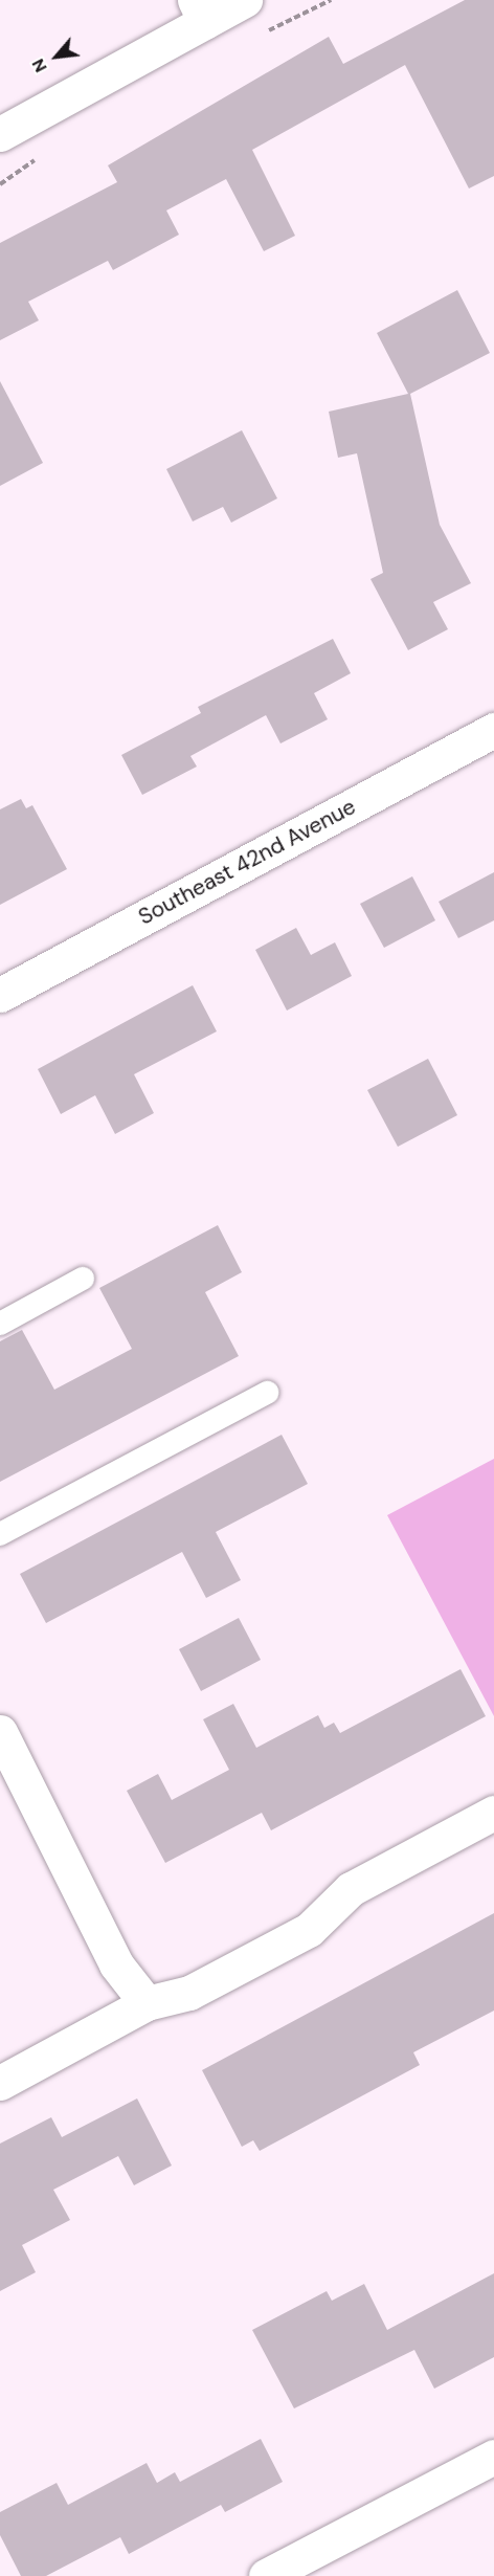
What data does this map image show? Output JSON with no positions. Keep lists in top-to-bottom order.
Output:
{
  "streets": {
    "street": ["Southeast 42nd Avenue"]
  },
  "north": "bottom left"
}
